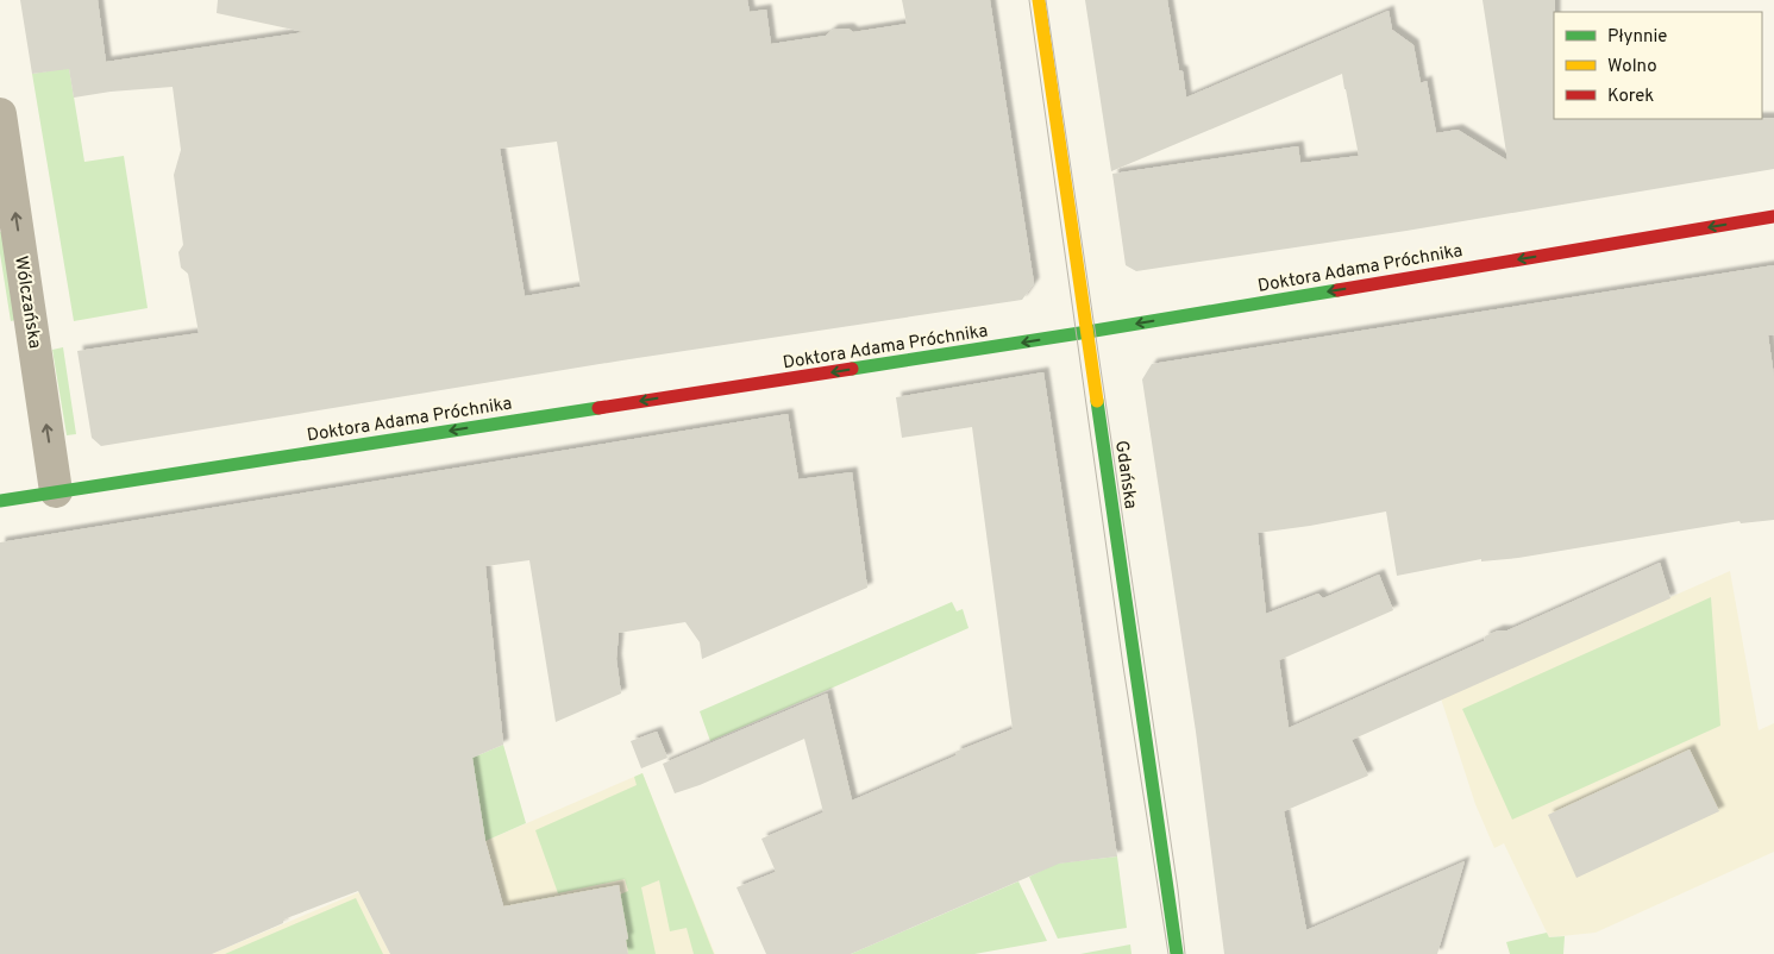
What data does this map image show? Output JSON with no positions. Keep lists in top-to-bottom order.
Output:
{
  "streets": {
    "street": ["Doktora Adama Próchnika", "Wólczańska", "Gdańska"]
  },
  "crossings": [
    ["Doktora Adama Próchnika", "Wólczańska"],
    ["Doktora Adama Próchnika", "Gdańska"]
  ],
  "one_way": ["Doktora Adama Próchnika", "Wólczańska"],
  "legend": ["Płynnie", "Wolno", "Korek"]
}
